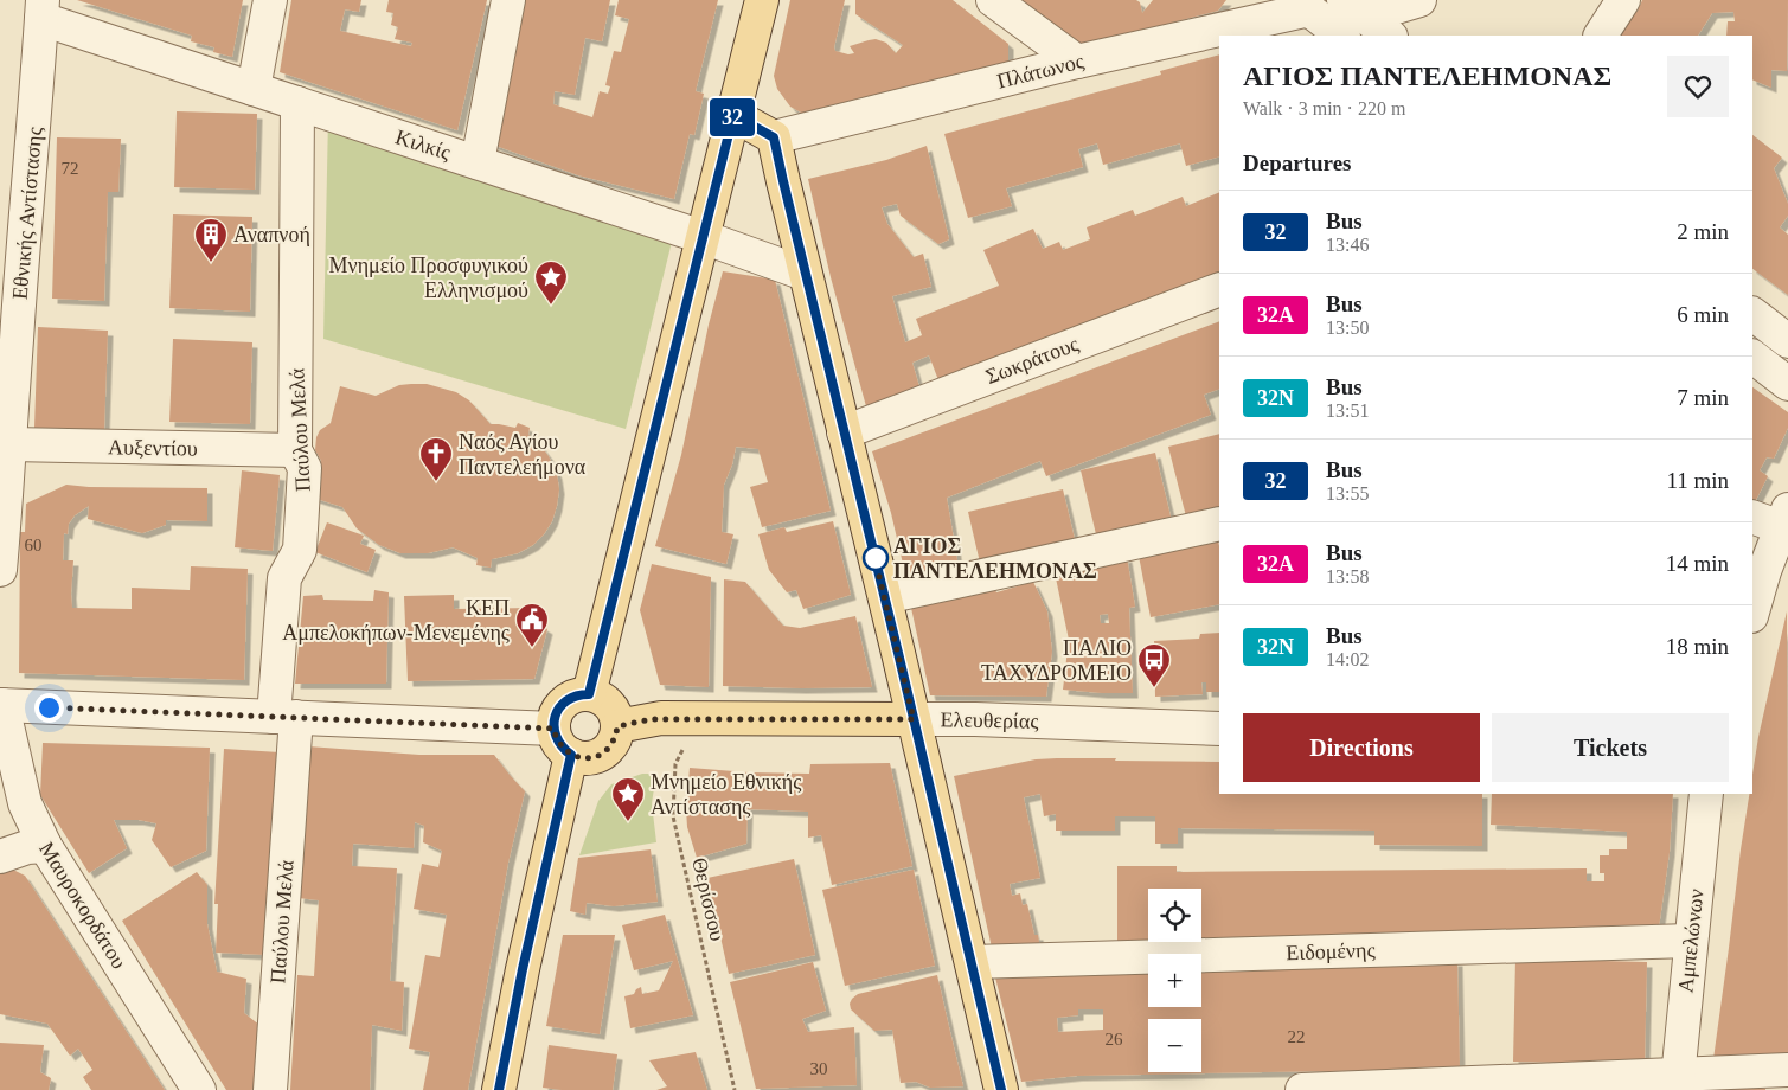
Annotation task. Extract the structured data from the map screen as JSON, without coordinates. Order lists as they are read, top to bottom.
{
  "streets": {
    "main road": ["Ελευθερίας"],
    "street": [
      "Πλάτωνος",
      "Κιλκίς",
      "Εθνικής Αντίστασης",
      "Σωκράτους",
      "Παύλου Μελά",
      "Αυξεντίου",
      "Μαυροκορδάτου",
      "Αμπελώνων",
      "Ειδομένης"
    ],
    "path": ["Θερίσσου"]
  },
  "crossings": [
    ["Κιλκίς", "Εθνικής Αντίστασης"],
    ["Κιλκίς", "Παύλου Μελά"],
    ["Εθνικής Αντίστασης", "Αυξεντίου"],
    ["Παύλου Μελά", "Αυξεντίου"],
    ["Ελευθερίας", "Θερίσσου"],
    ["Αμπελώνων", "Ειδομένης"]
  ],
  "places": {
    "building": ["Αναπνοή"],
    "place": ["Μνημείο Προσφυγικού Ελληνισμού", "Μνημείο Εθνικής Αντίστασης"],
    "church": ["Ναός Αγίου Παντελεήμονα"],
    "other": ["ΑΓΙΟΣ ΠΑΝΤΕΛΕΗΜΟΝΑΣ"],
    "public building": ["ΚΕΠ Αμπελοκήπων-Μενεμένης"],
    "bus stop": ["ΠΑΛΙΟ ΤΑΧΥΔΡΟΜΕΙΟ"]
  },
  "lines": ["bus line 32"],
  "house_numbers": [
    "72",
    "60",
    "22",
    "26",
    "30"
  ],
  "page": {
    "on_map": "32",
    "heading": [
      ["ΑΓΙΟΣ ΠΑΝΤΕΛΕΗΜΟΝΑΣ", "Walk · 3 min · 220 m"],
      "Departures"
    ],
    "list": [
      {
        "mark": "32",
        "name": "Bus",
        "note": "13:46",
        "value": "2 min"
      },
      {
        "mark": "32Α",
        "name": "Bus",
        "note": "13:50",
        "value": "6 min"
      },
      {
        "mark": "32Ν",
        "name": "Bus",
        "note": "13:51",
        "value": "7 min"
      },
      {
        "mark": "32",
        "name": "Bus",
        "note": "13:55",
        "value": "11 min"
      },
      {
        "mark": "32Α",
        "name": "Bus",
        "note": "13:58",
        "value": "14 min"
      },
      {
        "mark": "32Ν",
        "name": "Bus",
        "note": "14:02",
        "value": "18 min"
      }
    ],
    "buttons": ["Directions", "Tickets"],
    "map_buttons": ["+", "−"]
  }
}
